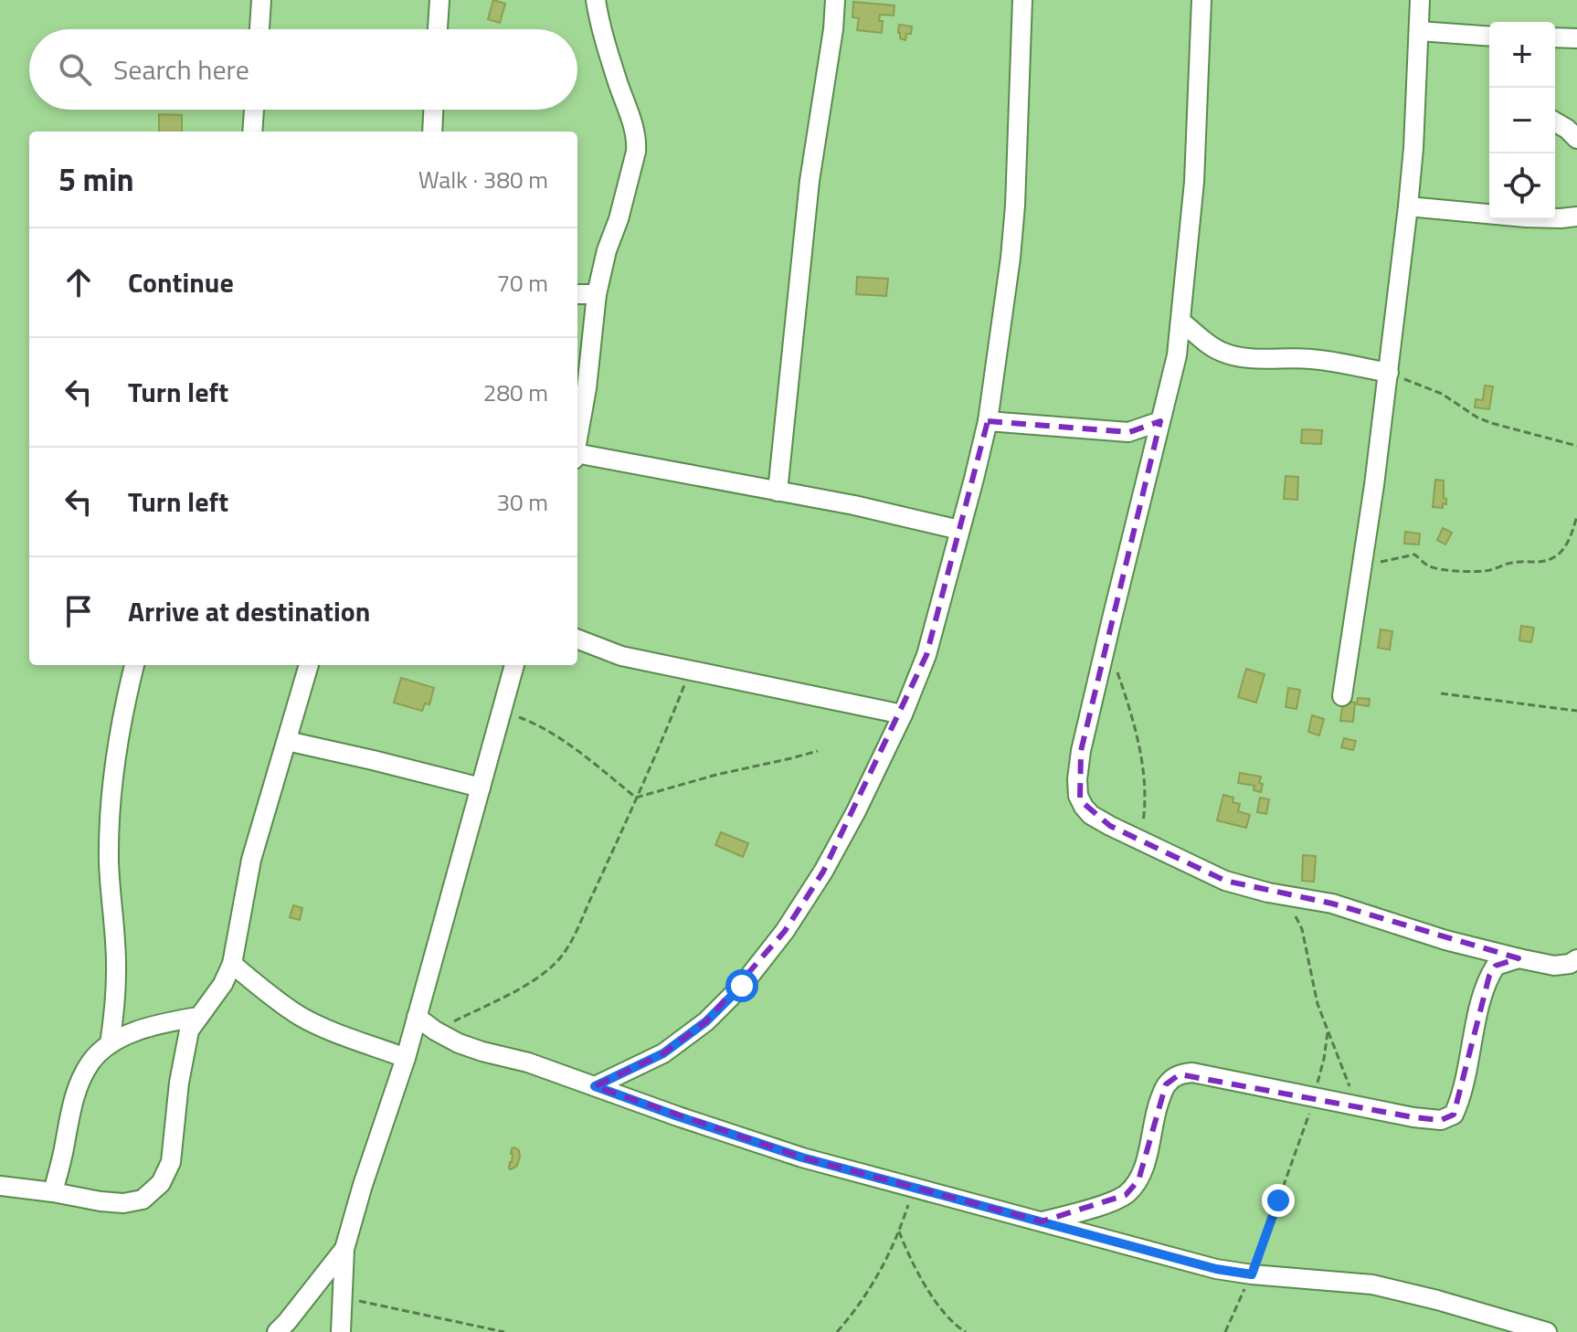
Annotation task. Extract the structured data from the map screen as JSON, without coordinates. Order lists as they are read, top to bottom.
{
  "page": {
    "map_buttons": ["+", "−"],
    "search": "Search here",
    "heading": ["5 min", "Walk · 380 m"],
    "list": [
      ["Continue", "70 m"],
      ["Turn left", "280 m"],
      ["Turn left", "30 m"],
      "Arrive at destination"
    ]
  }
}
